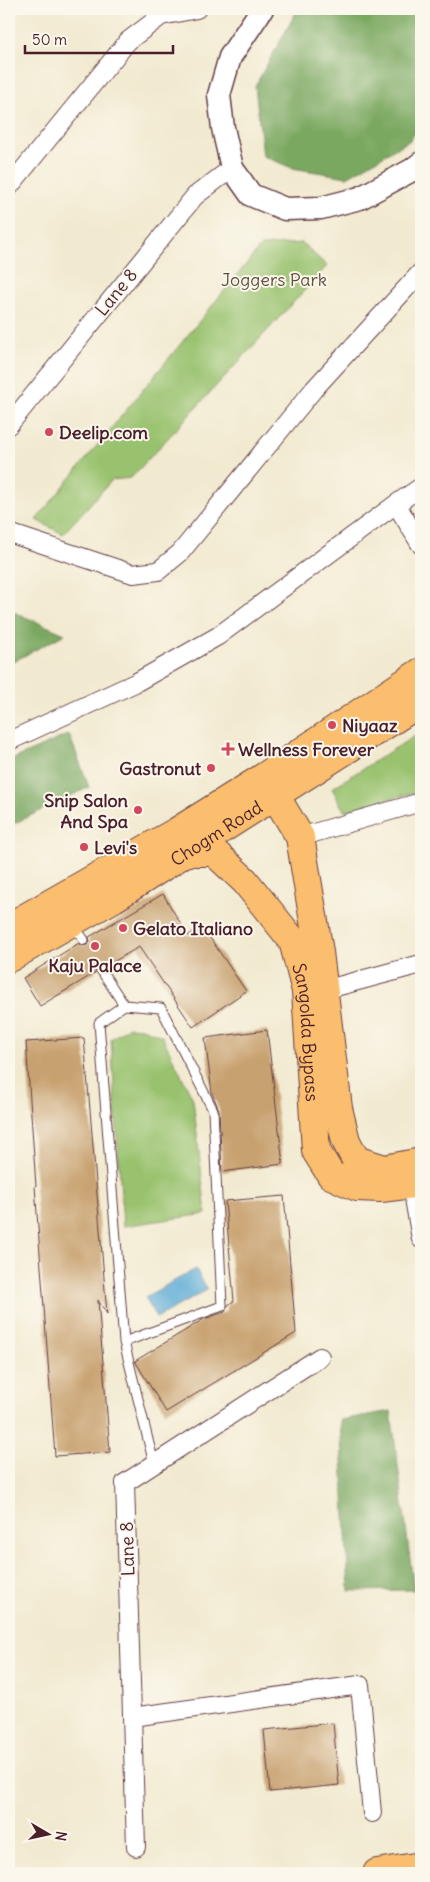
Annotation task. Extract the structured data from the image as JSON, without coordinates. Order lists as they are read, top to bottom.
{
  "streets": {
    "main road": ["Chogm Road", "Sangolda Bypass"],
    "street": ["Lane 8"]
  },
  "crossings": [
    ["Chogm Road", "Sangolda Bypass"]
  ],
  "parks": ["Joggers Park"],
  "places": {
    "other": [
      "Deelip.com",
      "Niyaaz",
      "Gastronut",
      "Snip Salon And Spa",
      "Levi's",
      "Gelato Italiano",
      "Kaju Palace"
    ],
    "health": ["Wellness Forever"]
  },
  "scale_bar": "50 m",
  "north": "right"
}
